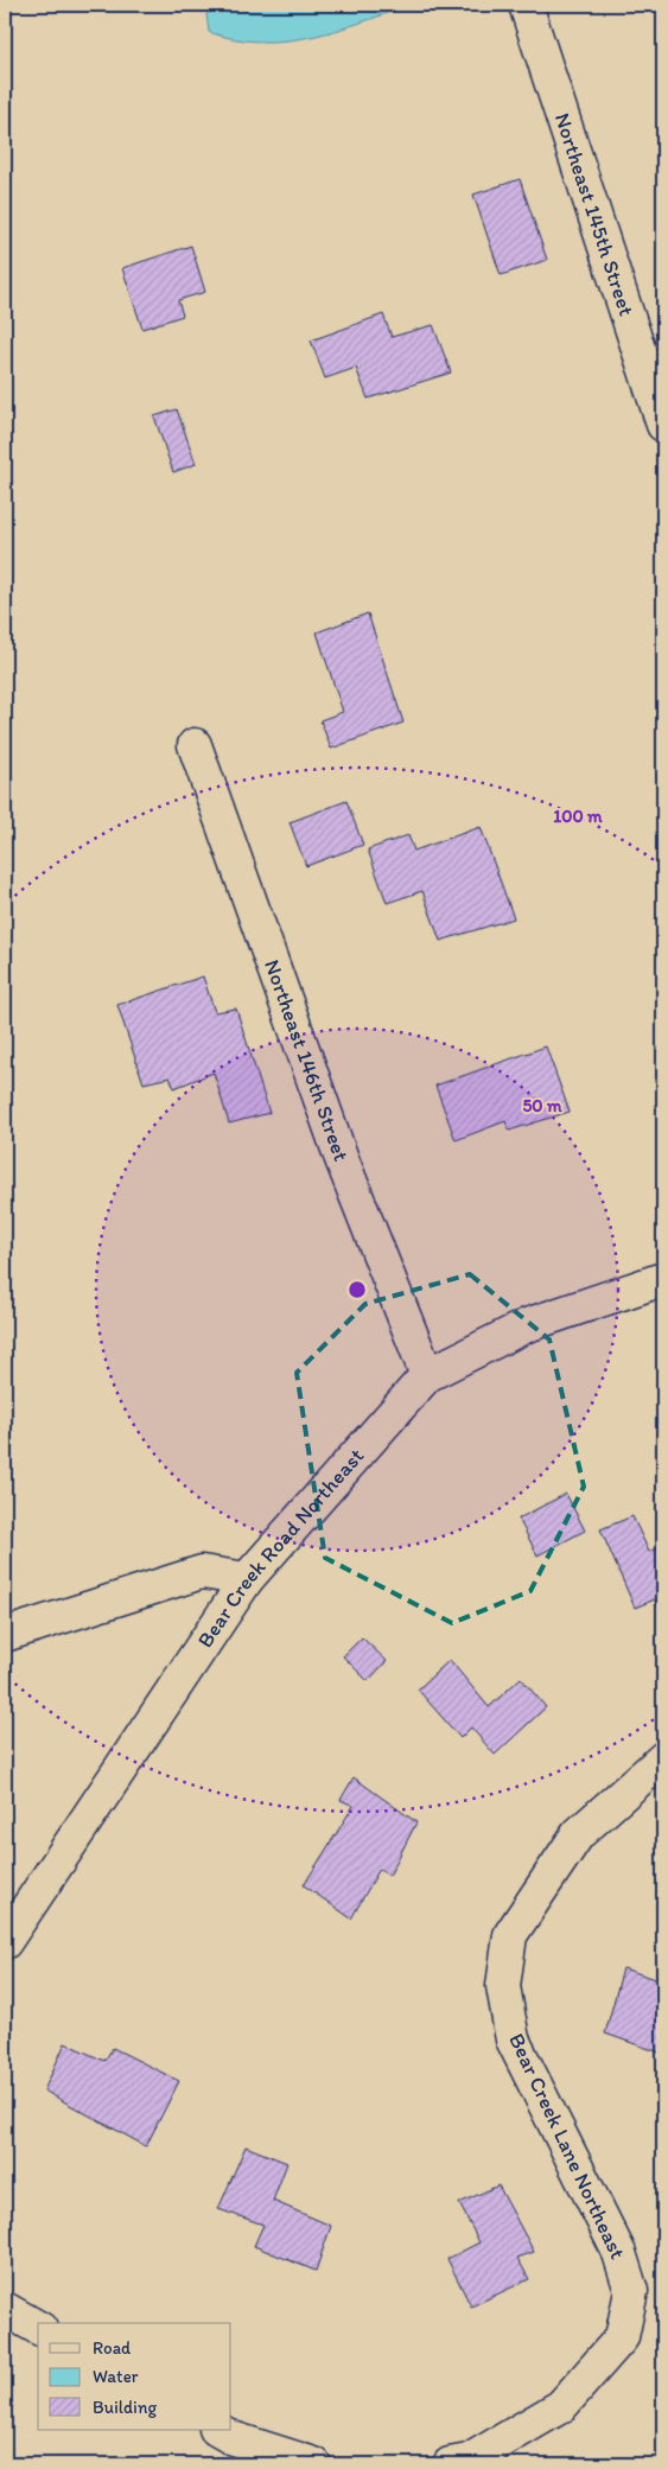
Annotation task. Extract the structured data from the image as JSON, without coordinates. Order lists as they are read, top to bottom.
{
  "streets": {
    "street": [
      "Northeast 145th Street",
      "Northeast 146th Street",
      "Bear Creek Road Northeast",
      "Bear Creek Lane Northeast"
    ]
  },
  "crossings": [
    ["Northeast 146th Street", "Bear Creek Road Northeast"]
  ],
  "legend": ["Road", "Water", "Building"],
  "rings": ["100 m", "50 m"]
}
